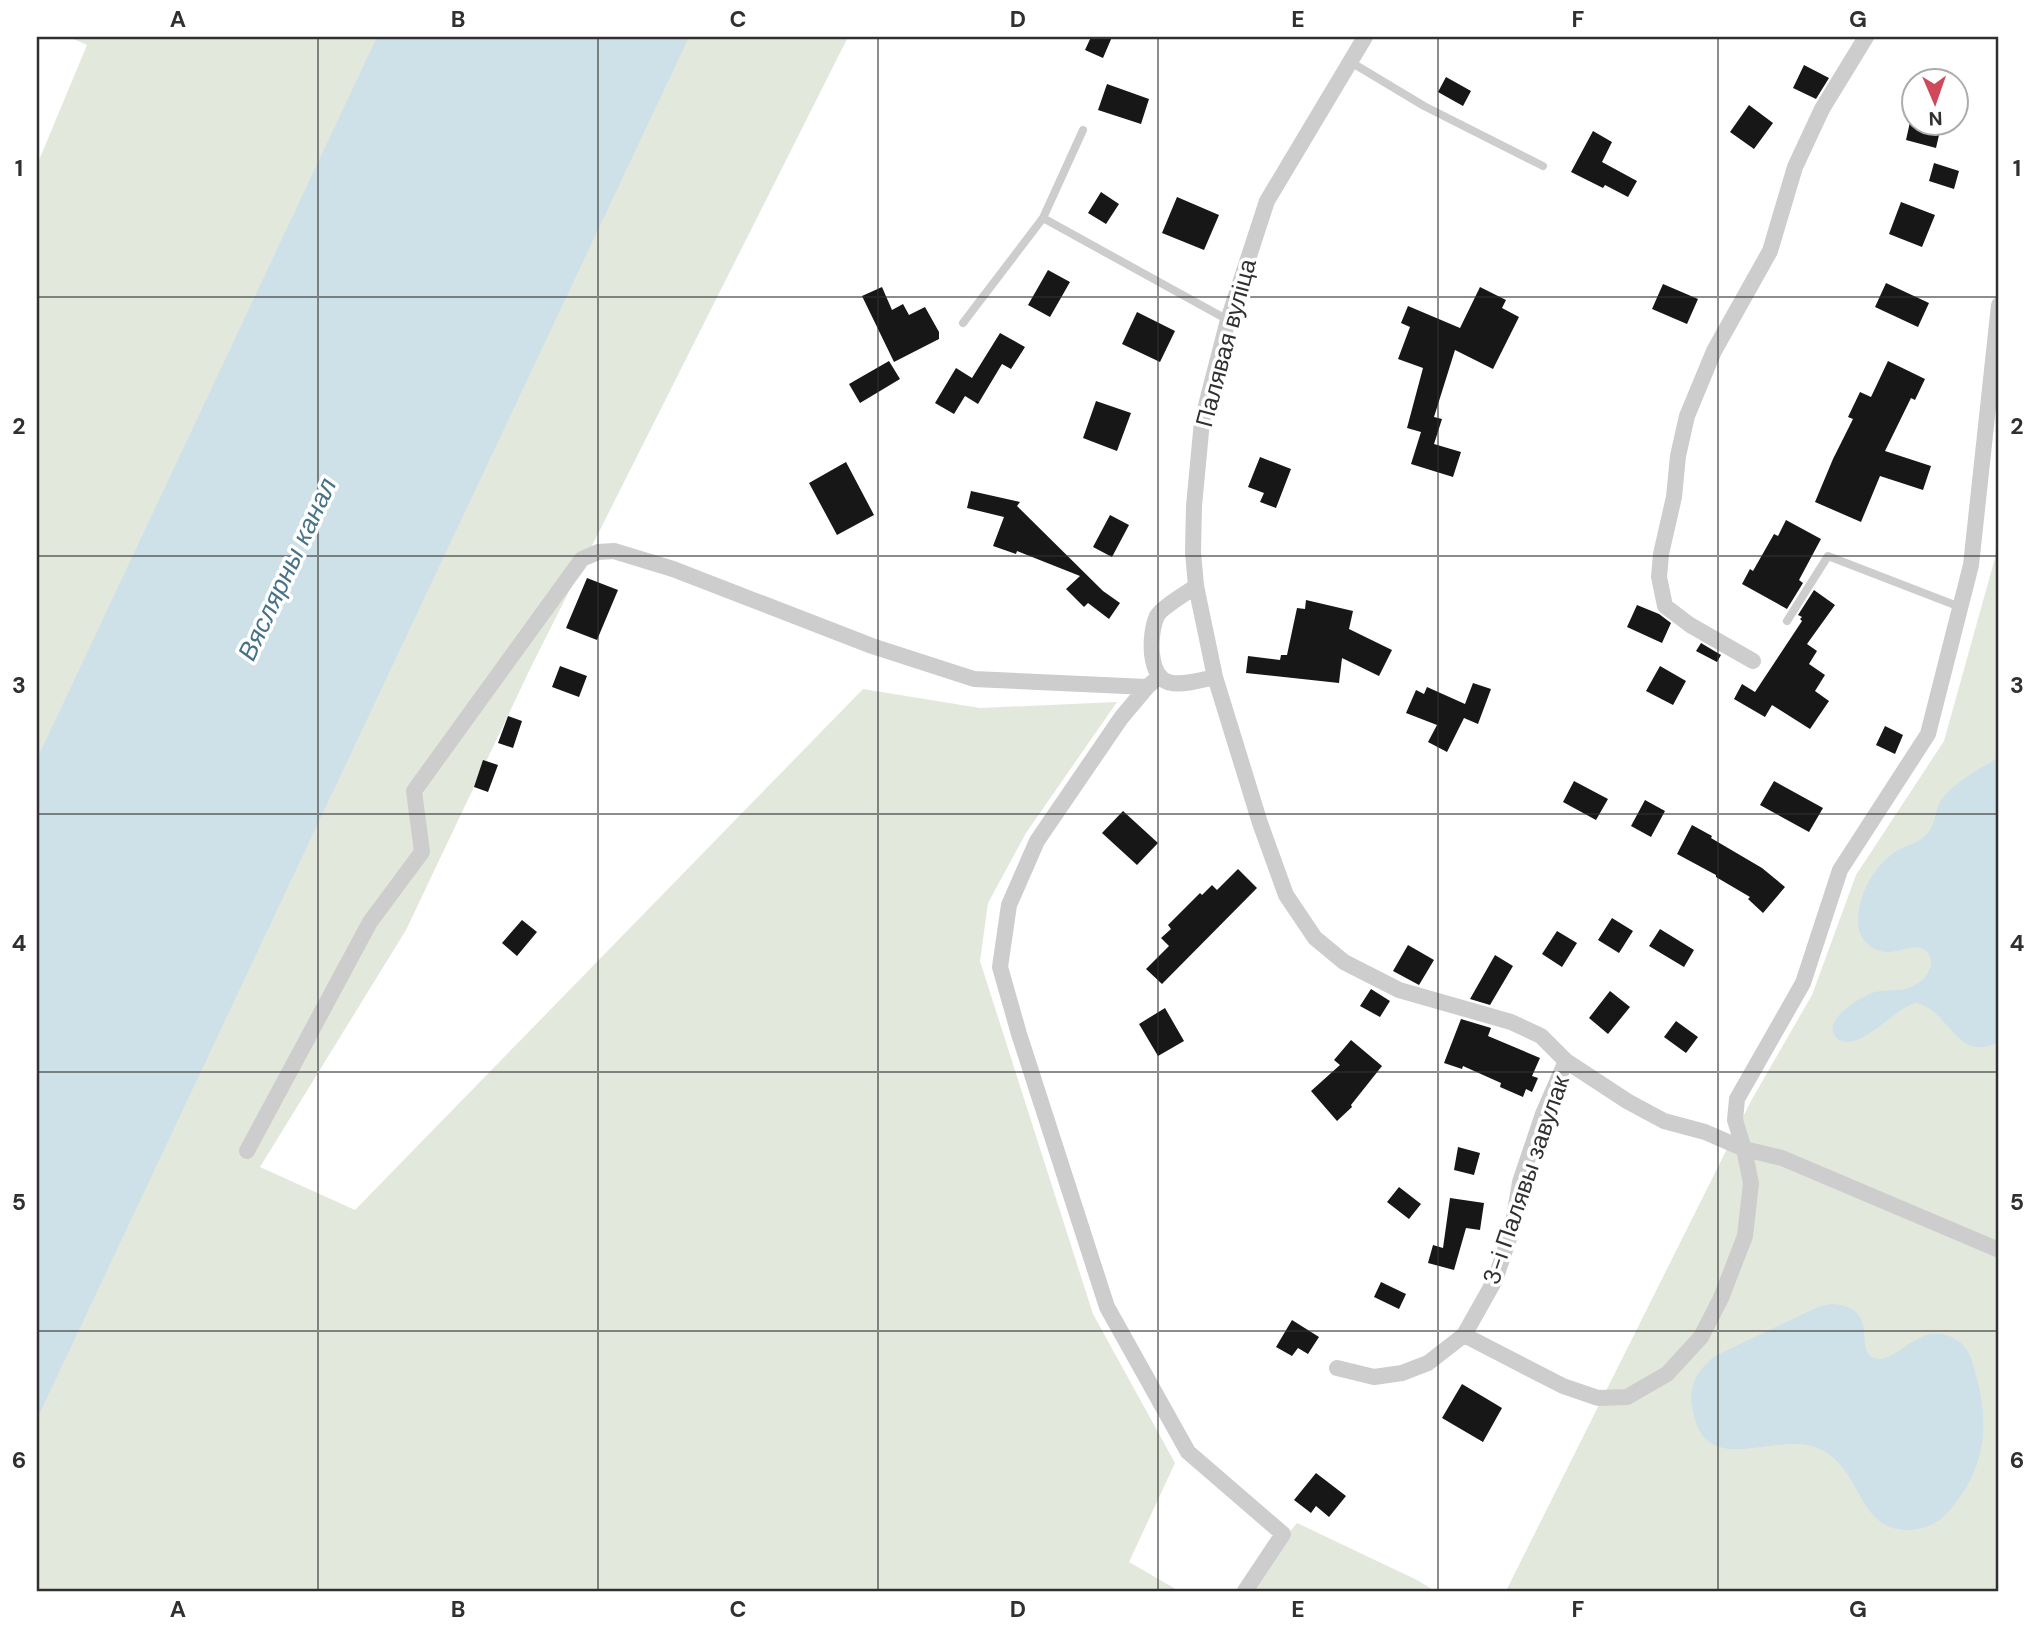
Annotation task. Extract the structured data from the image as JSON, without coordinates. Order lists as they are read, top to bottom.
{
  "streets": {
    "street": ["Палявая вуліца", "3-і Палявы завулак"]
  },
  "crossings": [
    ["Палявая вуліца", "3-і Палявы завулак"]
  ],
  "water": ["Вяслярны канал"],
  "north": "bottom",
  "grid": {
    "columns": [
      "A",
      "B",
      "C",
      "D",
      "E",
      "F",
      "G"
    ],
    "rows": [
      "1",
      "2",
      "3",
      "4",
      "5",
      "6"
    ]
  }
}
